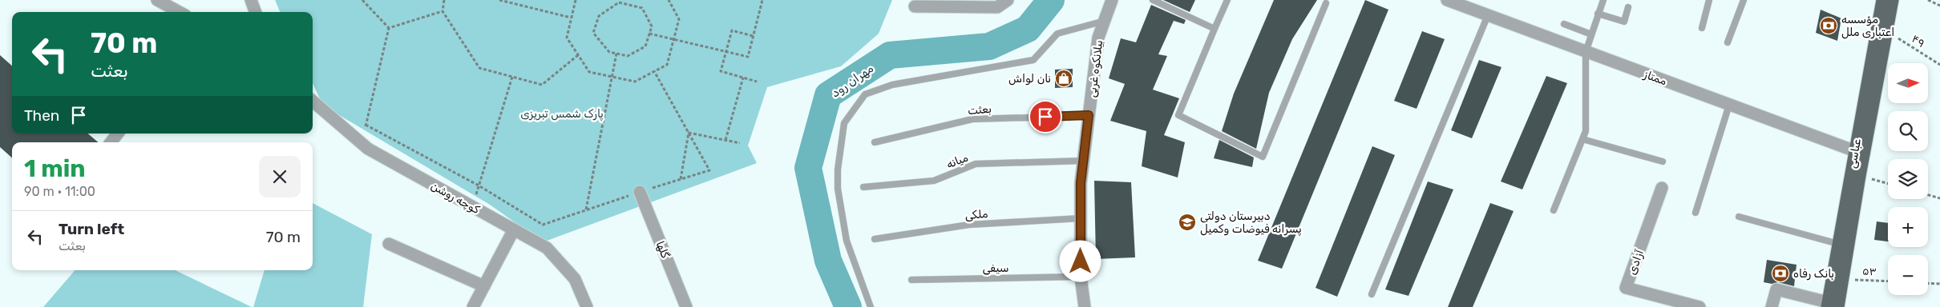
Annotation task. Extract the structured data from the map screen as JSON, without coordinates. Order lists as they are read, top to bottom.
{
  "streets": {
    "main road": ["عباسى"],
    "street": [
      "بیلانکوه غربی",
      "ممتاز",
      "کوچه روشن",
      "گلها",
      "آزادی"
    ],
    "lane": [
      "بعثت",
      "میانه",
      "ملکی",
      "سیفی"
    ],
    "path": ["۴۹", "۵۳"]
  },
  "crossings": [
    ["۴۹", "عباسى"],
    ["بیلانکوه غربی", "بعثت"],
    ["بیلانکوه غربی", "میانه"],
    ["بیلانکوه غربی", "ملکی"],
    ["بیلانکوه غربی", "سیفی"],
    ["ممتاز", "عباسى"],
    ["عباسى", "۵۳"]
  ],
  "water": ["مهران رود"],
  "parks": ["پارک شمس تبریزی"],
  "places": {
    "bank": ["مؤسسه اعتباری ملل", "بانک رفاه"],
    "shop": ["نان لواش"],
    "school or university": ["دبیرستان دولتی پسرانه فیوضات وکمیل"]
  },
  "north": "right",
  "page": {
    "turn": ["70 m", "بعثت"],
    "map_buttons": ["+", "−"],
    "then": "Then",
    "heading": ["1 min", "90 m · 11:00"],
    "list": [
      {
        "name": "Turn left",
        "note": "بعثت",
        "value": "70 m"
      }
    ]
  }
}
